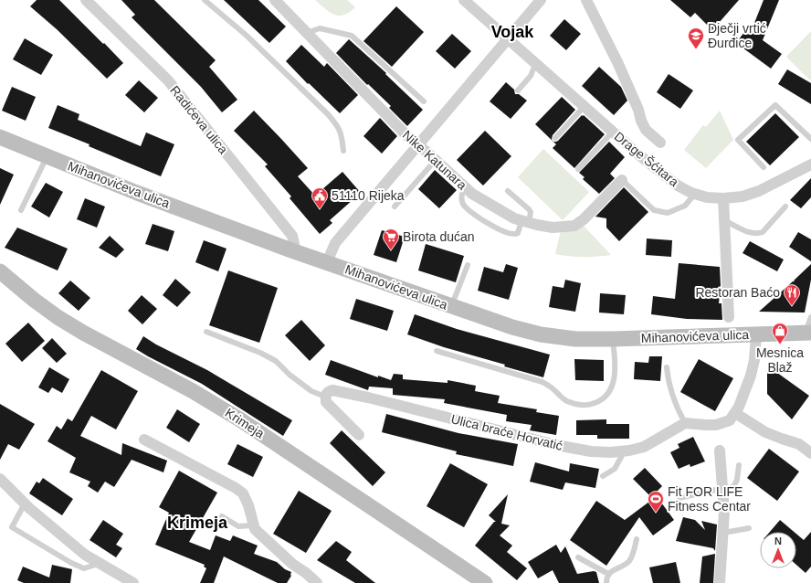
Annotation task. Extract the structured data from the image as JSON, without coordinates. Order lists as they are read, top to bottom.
{
  "streets": {
    "street": [
      "Radićeva ulica",
      "Drage Šćitara",
      "Nike Katunara",
      "Mihanovićeva ulica",
      "Krimeja",
      "Ulica braće Horvatić"
    ]
  },
  "crossings": [
    ["Radićeva ulica", "Mihanovićeva ulica"]
  ],
  "districts": ["Vojak", "Krimeja"],
  "places": {
    "school or university": ["Dječji vrtić Đurđice"],
    "public building": ["51110 Rijeka"],
    "supermarket": ["Birota dućan"],
    "restaurant": ["Restoran Baćo"],
    "shop": ["Mesnica Blaž"],
    "sports": ["Fit FOR LIFE Fitness Centar"]
  },
  "north": "top"
}
